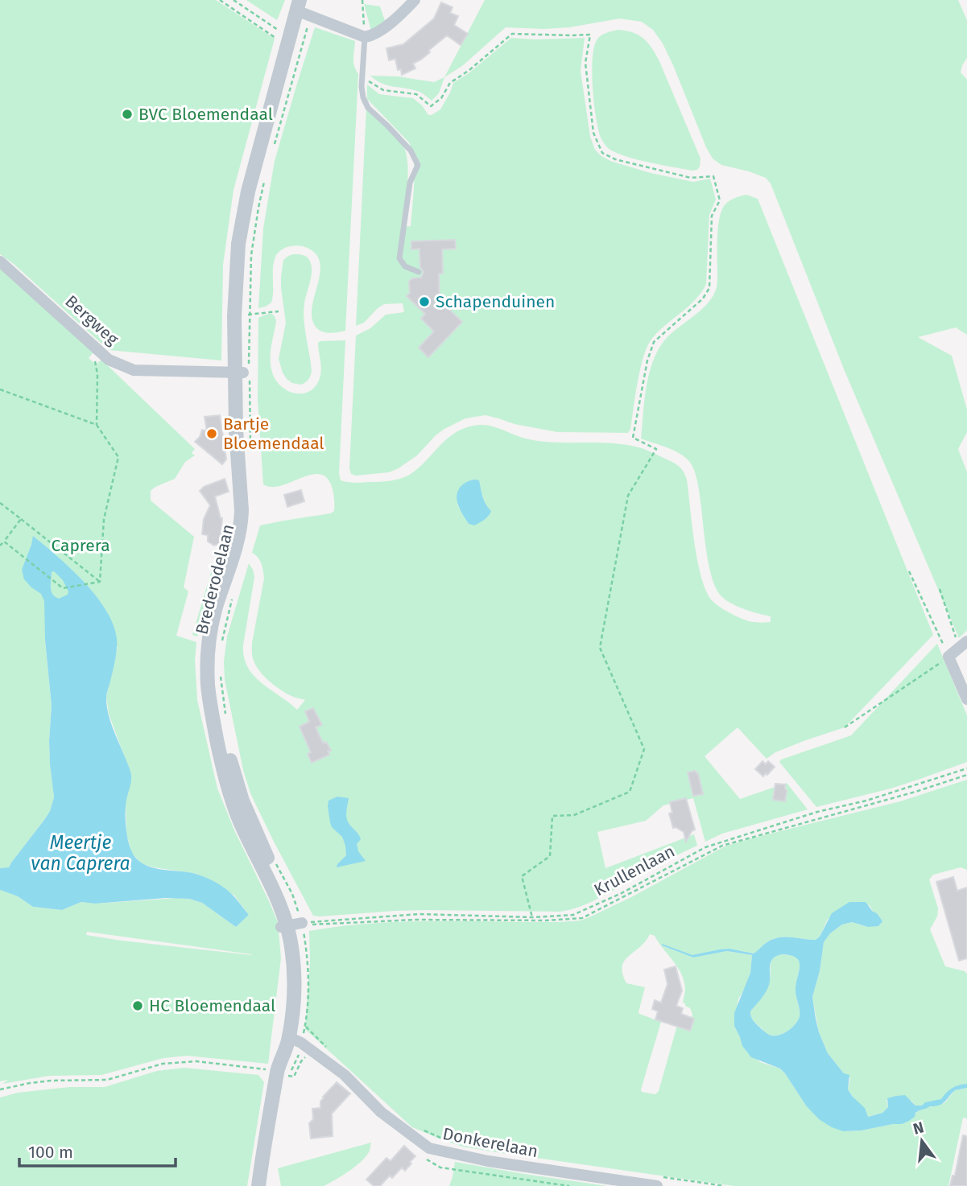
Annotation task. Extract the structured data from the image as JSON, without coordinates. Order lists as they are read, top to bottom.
{
  "streets": {
    "street": ["Bergweg", "Brederodelaan", "Donkerelaan"],
    "path": ["Krullenlaan"]
  },
  "crossings": [
    ["Bergweg", "Brederodelaan"],
    ["Brederodelaan", "Krullenlaan"],
    ["Brederodelaan", "Donkerelaan"]
  ],
  "water": ["Meertje van Caprera"],
  "parks": ["Caprera"],
  "places": [
    "BVC Bloemendaal",
    "Schapenduinen",
    "Bartje Bloemendaal",
    "HC Bloemendaal"
  ],
  "scale_bar": "100 m",
  "north": "top"
}
